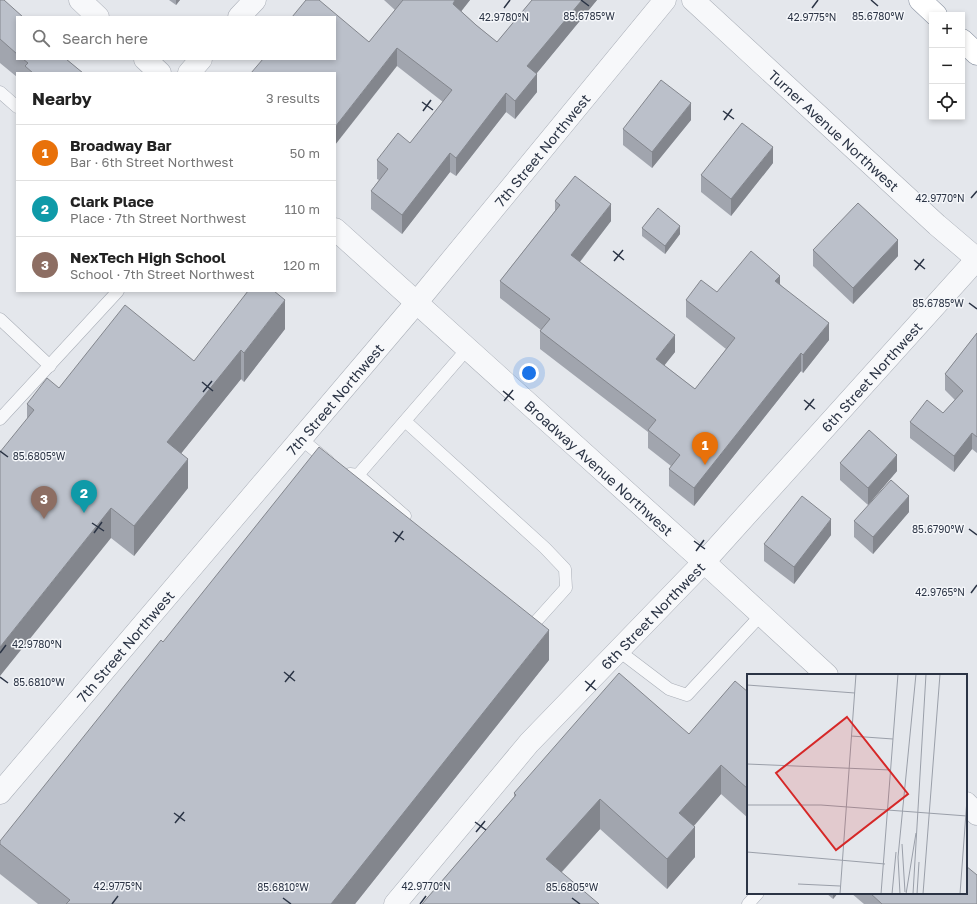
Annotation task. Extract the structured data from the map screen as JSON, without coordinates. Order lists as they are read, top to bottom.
{
  "streets": {
    "street": [
      "Turner Avenue Northwest",
      "7th Street Northwest",
      "6th Street Northwest",
      "Broadway Avenue Northwest"
    ]
  },
  "crossings": [
    ["Turner Avenue Northwest", "6th Street Northwest"],
    ["7th Street Northwest", "Broadway Avenue Northwest"],
    ["6th Street Northwest", "Broadway Avenue Northwest"]
  ],
  "page": {
    "map_buttons": ["+", "−"],
    "search": "Search here",
    "heading": ["Nearby", "3 results"],
    "list": [
      {
        "mark": "1",
        "name": "Broadway Bar",
        "note": "Bar · 6th Street Northwest",
        "value": "50 m"
      },
      {
        "mark": "2",
        "name": "Clark Place",
        "note": "Place · 7th Street Northwest",
        "value": "110 m"
      },
      {
        "mark": "3",
        "name": "NexTech High School",
        "note": "School · 7th Street Northwest",
        "value": "120 m"
      }
    ],
    "pins": ["1", "2", "3"]
  },
  "coordinates": [
    "85.6785°W",
    "85.6780°W",
    "42.9780°N",
    "42.9775°N",
    "42.9770°N",
    "85.6805°W",
    "85.6790°W",
    "42.9765°N",
    "85.6810°W"
  ]
}
